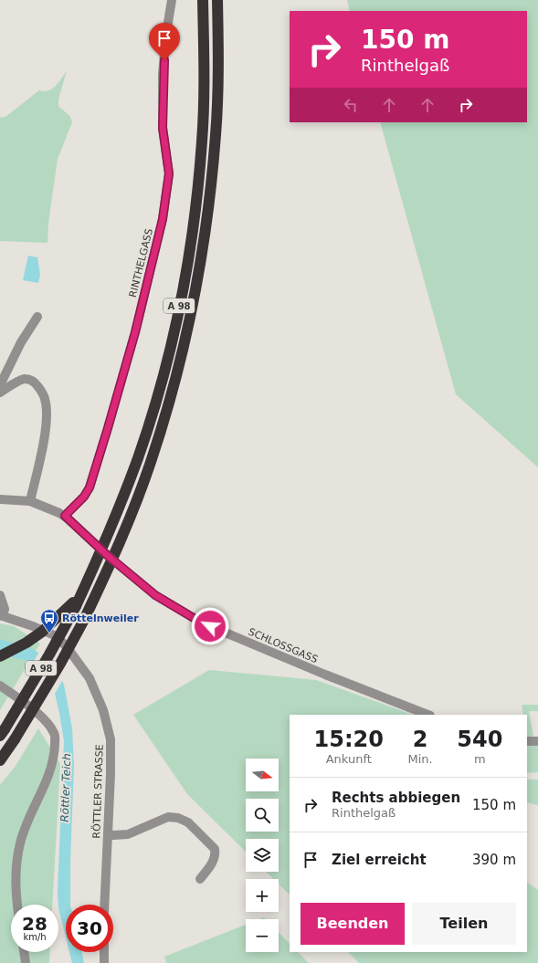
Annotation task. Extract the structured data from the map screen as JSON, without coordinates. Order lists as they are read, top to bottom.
{
  "streets": {
    "highway": ["A 98"],
    "street": ["RINTHELGASS", "SCHLOSSGASS", "RÖTTLER STRASSE"]
  },
  "crossings": [
    ["RINTHELGASS", "SCHLOSSGASS"]
  ],
  "water": ["Röttler Teich"],
  "places": {
    "bus stop": ["Röttelnweiler"]
  },
  "north": "right",
  "page": {
    "turn": ["150 m", "Rinthelgaß"],
    "eta": [
      "15:20",
      "Ankunft",
      "2",
      "Min.",
      "540",
      "m"
    ],
    "map_buttons": ["+", "−"],
    "list": [
      {
        "name": "Rechts abbiegen",
        "note": "Rinthelgaß",
        "value": "150 m"
      },
      {
        "name": "Ziel erreicht",
        "value": "390 m"
      }
    ],
    "buttons": ["Beenden", "Teilen"],
    "speed": "28 km/h",
    "limit": "30"
  }
}
